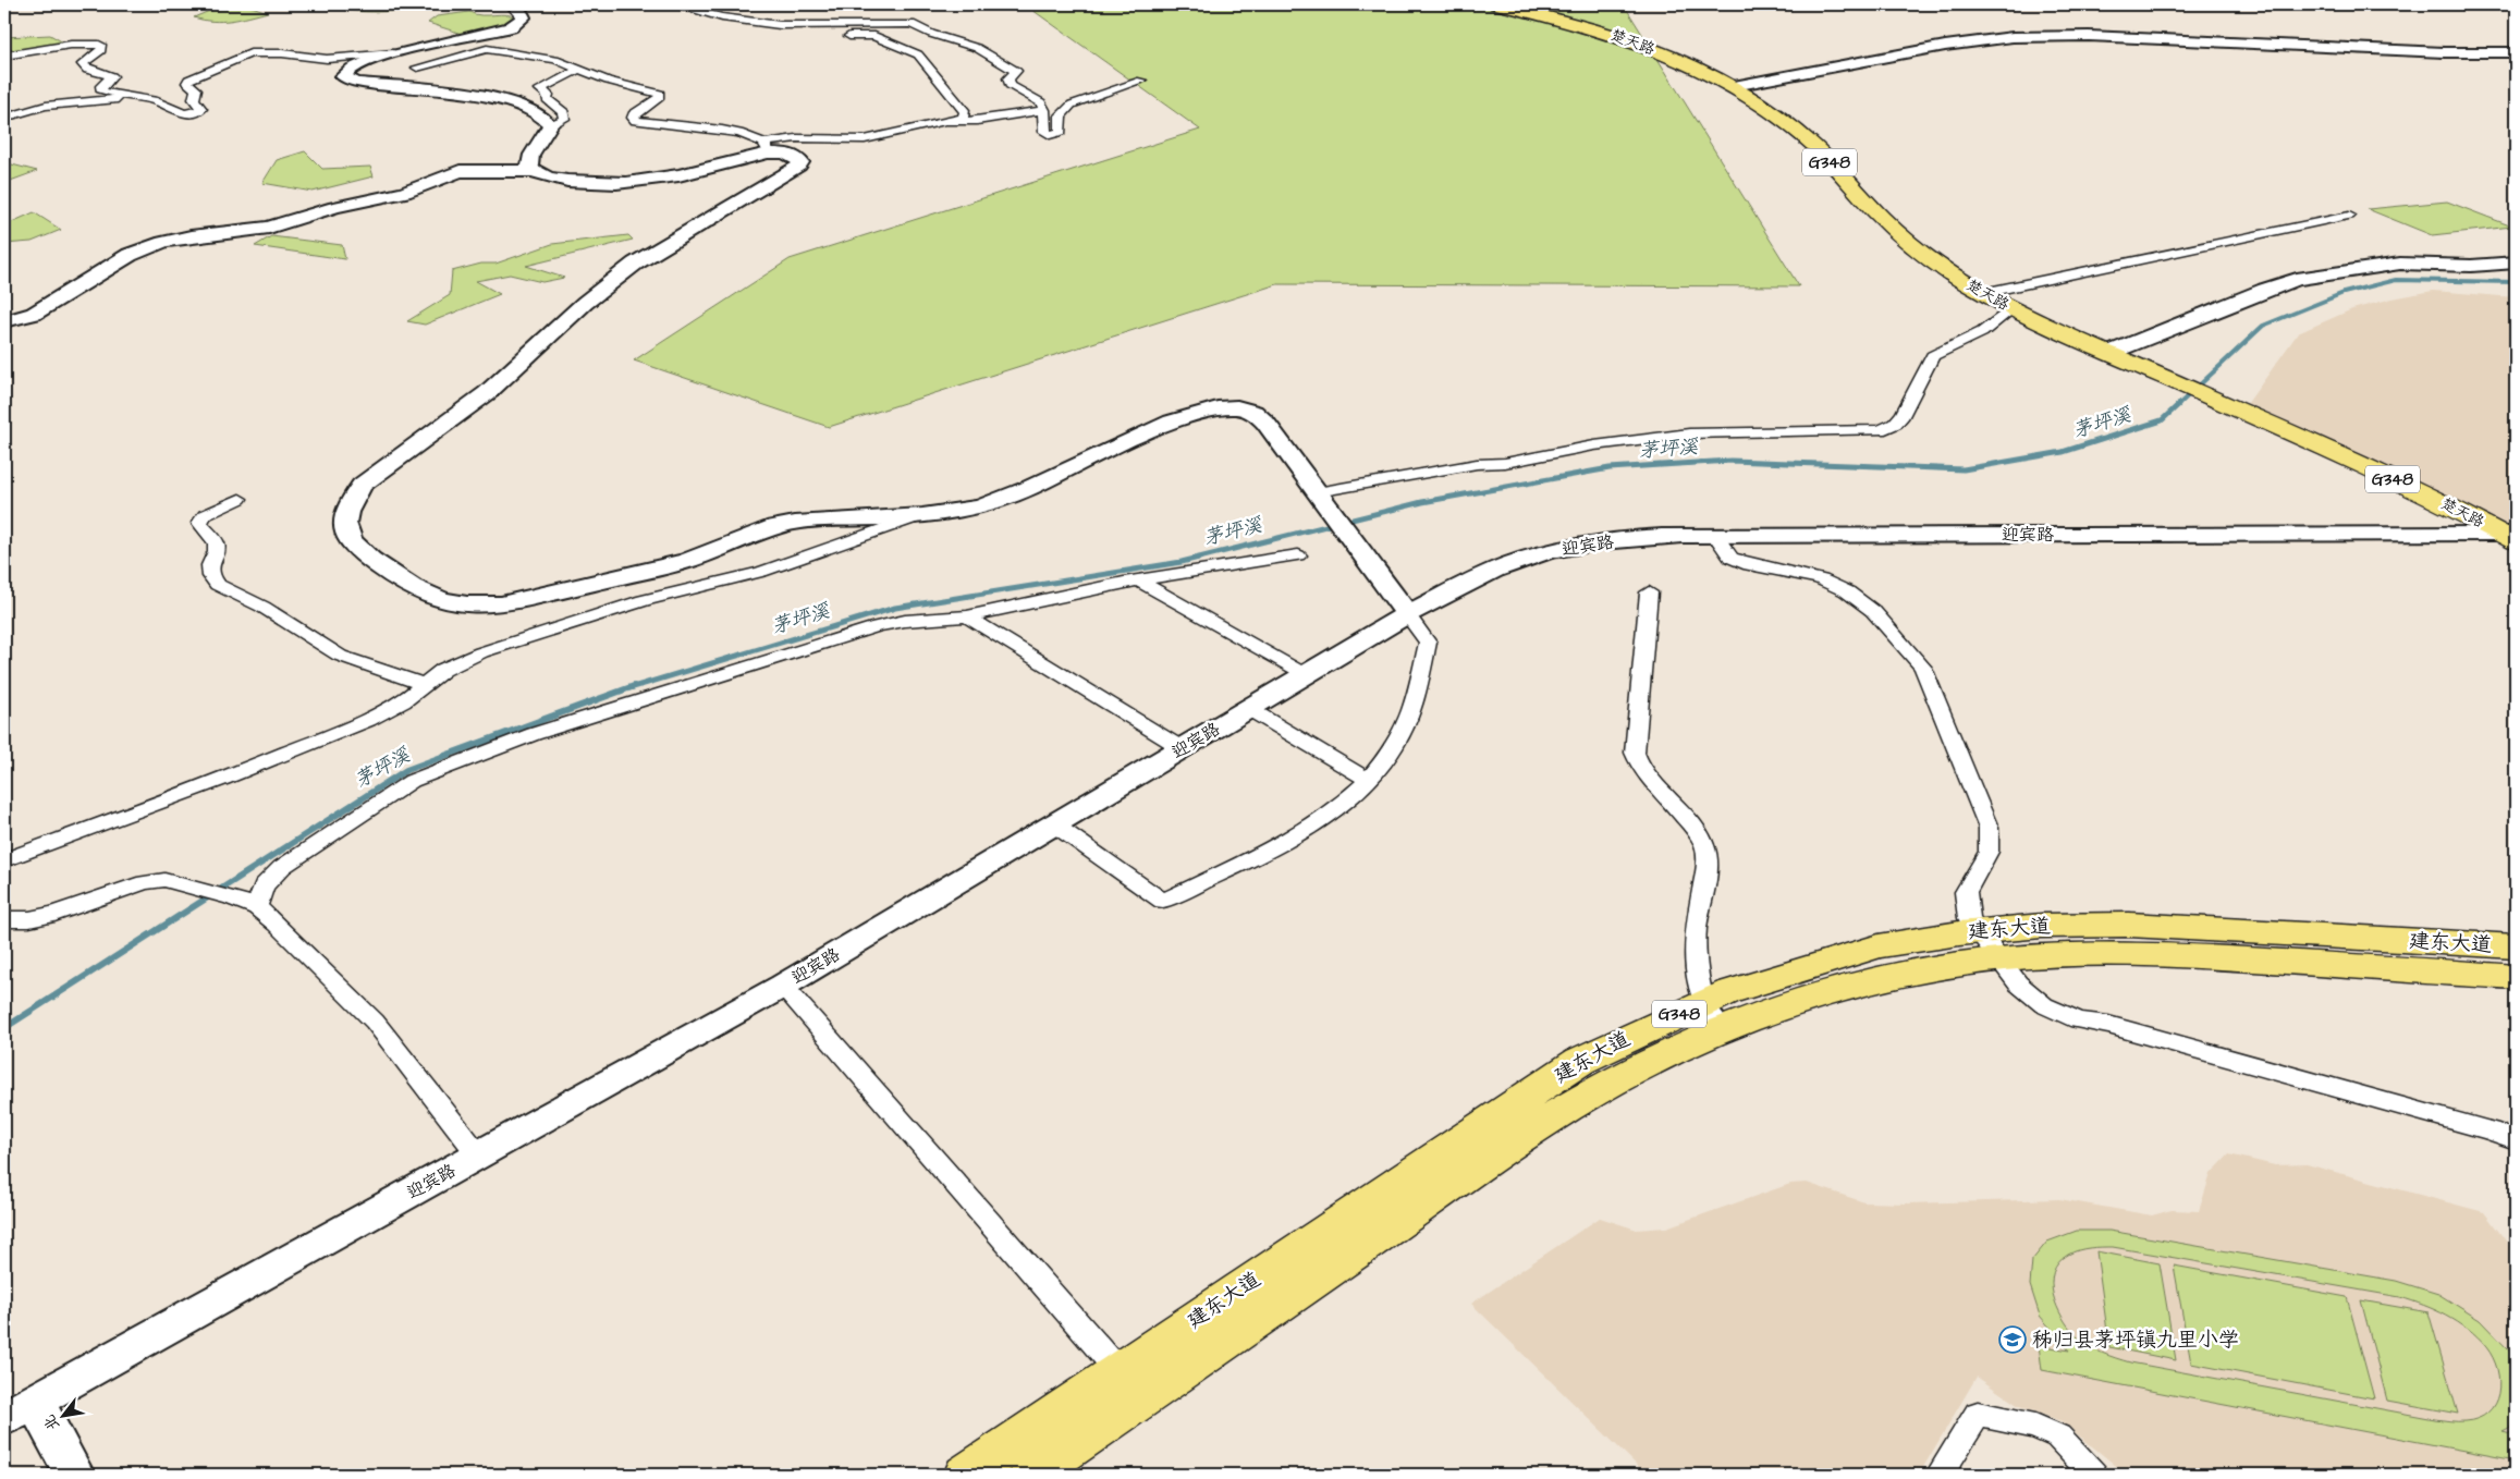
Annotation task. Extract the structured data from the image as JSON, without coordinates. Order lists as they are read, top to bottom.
{
  "streets": {
    "highway": ["楚天路", "G348", "建东大道"],
    "street": ["迎宾路"]
  },
  "crossings": [
    ["楚天路", "迎宾路"]
  ],
  "water": ["茅坪溪"],
  "places": {
    "school or university": ["秭归县茅坪镇九里小学"]
  },
  "north": "bottom left"
}
